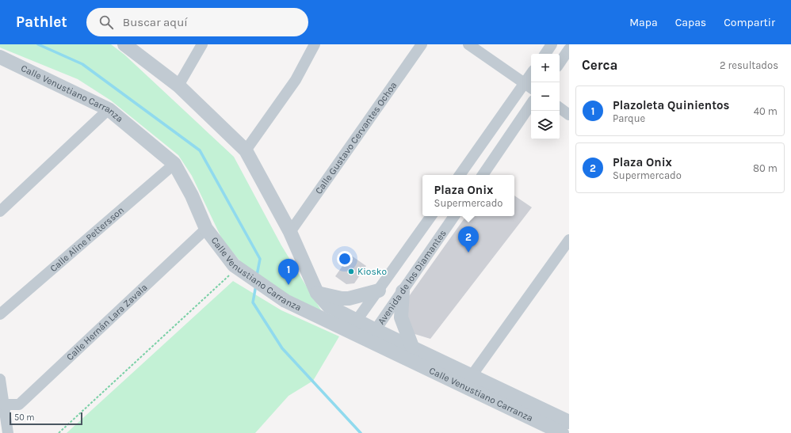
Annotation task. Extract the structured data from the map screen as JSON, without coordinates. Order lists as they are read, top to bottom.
{
  "streets": {
    "street": [
      "Calle Venustiano Carranza",
      "Calle Gustavo Cervantes Ochoa",
      "Calle Aline Pettersson",
      "Avenida de los Diamantes",
      "Calle Hernán Lara Zavala"
    ]
  },
  "crossings": [
    ["Calle Venustiano Carranza", "Calle Gustavo Cervantes Ochoa"],
    ["Calle Venustiano Carranza", "Calle Aline Pettersson"],
    ["Calle Venustiano Carranza", "Avenida de los Diamantes"],
    ["Calle Venustiano Carranza", "Calle Hernán Lara Zavala"]
  ],
  "places": ["Kiosko"],
  "scale_bar": "50 m",
  "page": {
    "header": "Pathlet",
    "search": "Buscar aquí",
    "nav": ["Mapa", "Capas", "Compartir"],
    "heading": ["Cerca", "2 resultados"],
    "map_buttons": ["+", "−"],
    "list": [
      {
        "mark": "1",
        "name": "Plazoleta Quinientos",
        "note": "Parque",
        "value": "40 m"
      },
      {
        "mark": "2",
        "name": "Plaza Onix",
        "note": "Supermercado",
        "value": "80 m"
      }
    ],
    "popup": ["Plaza Onix", "Supermercado"],
    "pins": ["2", "1"],
    "scale": "50 m"
  }
}
